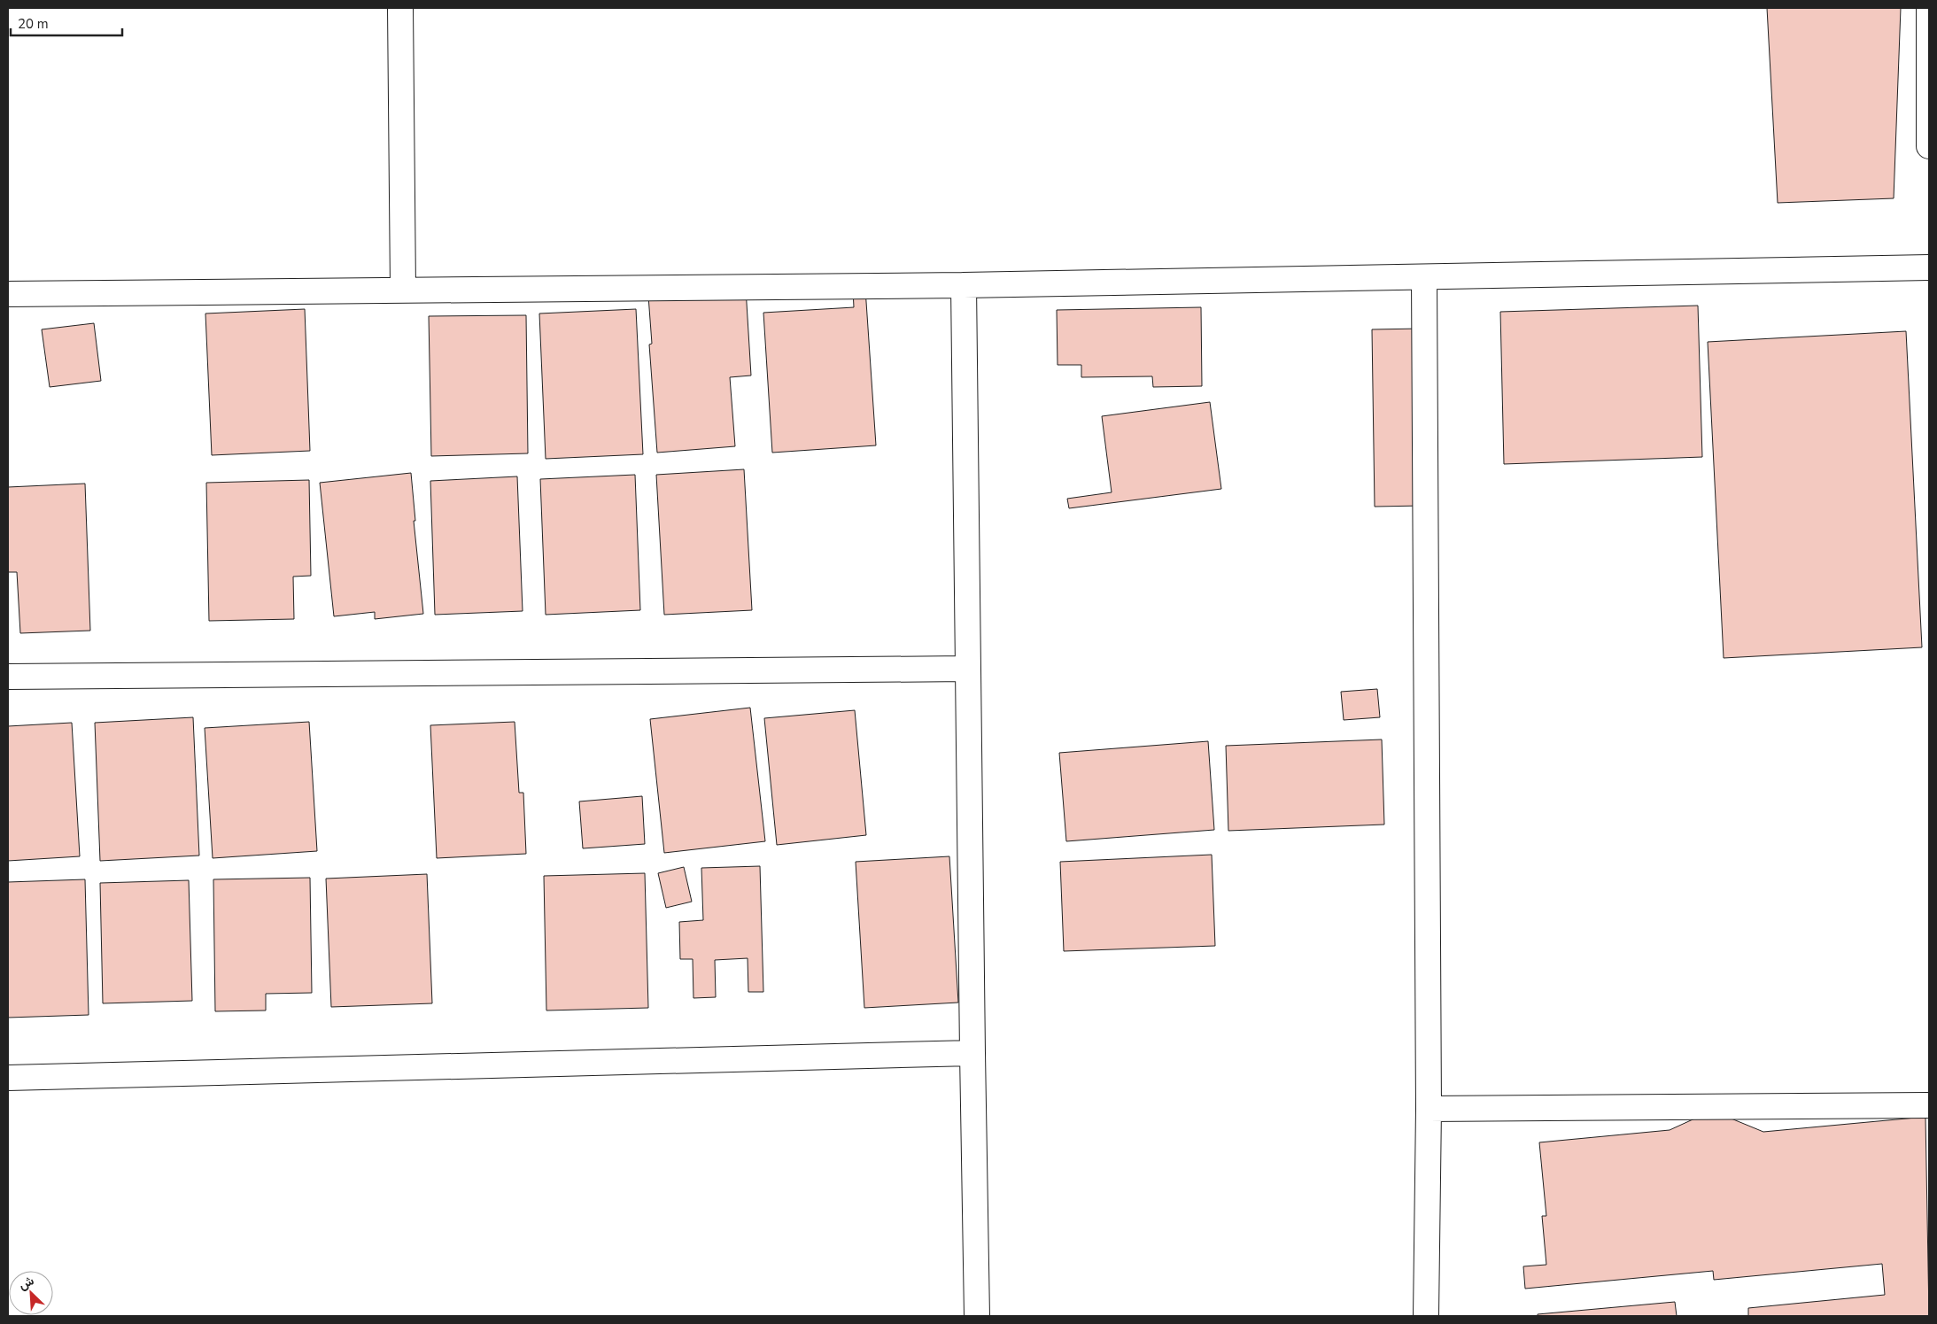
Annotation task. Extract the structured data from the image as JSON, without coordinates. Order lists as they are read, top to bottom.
{
  "scale_bar": "20 m",
  "north": "top left"
}
